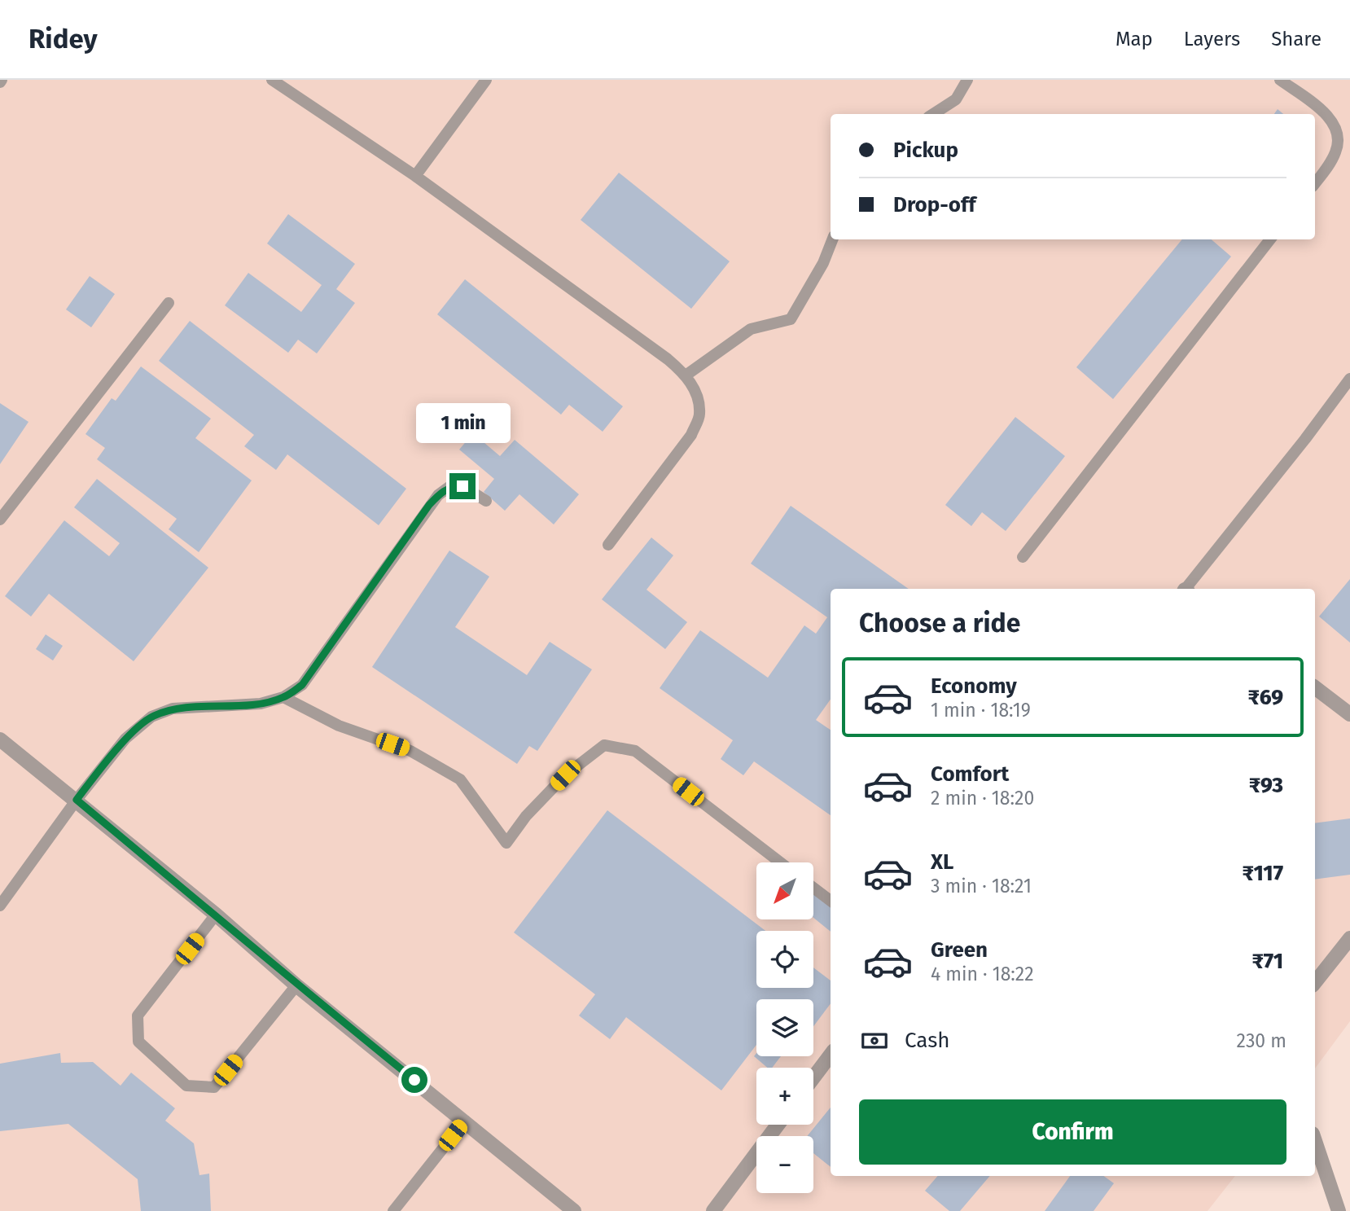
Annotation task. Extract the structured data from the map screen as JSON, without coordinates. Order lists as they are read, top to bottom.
{
  "north": "bottom left",
  "page": {
    "header": "Ridey",
    "nav": ["Map", "Layers", "Share"],
    "banner": ["Pickup", "Drop-off"],
    "bubble": "1 min",
    "heading": "Choose a ride",
    "list": [
      {
        "name": "Economy",
        "note": "1 min · 18:19",
        "value": "₹69"
      },
      {
        "name": "Comfort",
        "note": "2 min · 18:20",
        "value": "₹93"
      },
      {
        "name": "XL",
        "note": "3 min · 18:21",
        "value": "₹117"
      },
      {
        "name": "Green",
        "note": "4 min · 18:22",
        "value": "₹71"
      }
    ],
    "map_buttons": ["+", "−"],
    "pay": ["Cash", "230 m"],
    "buttons": "Confirm"
  }
}
